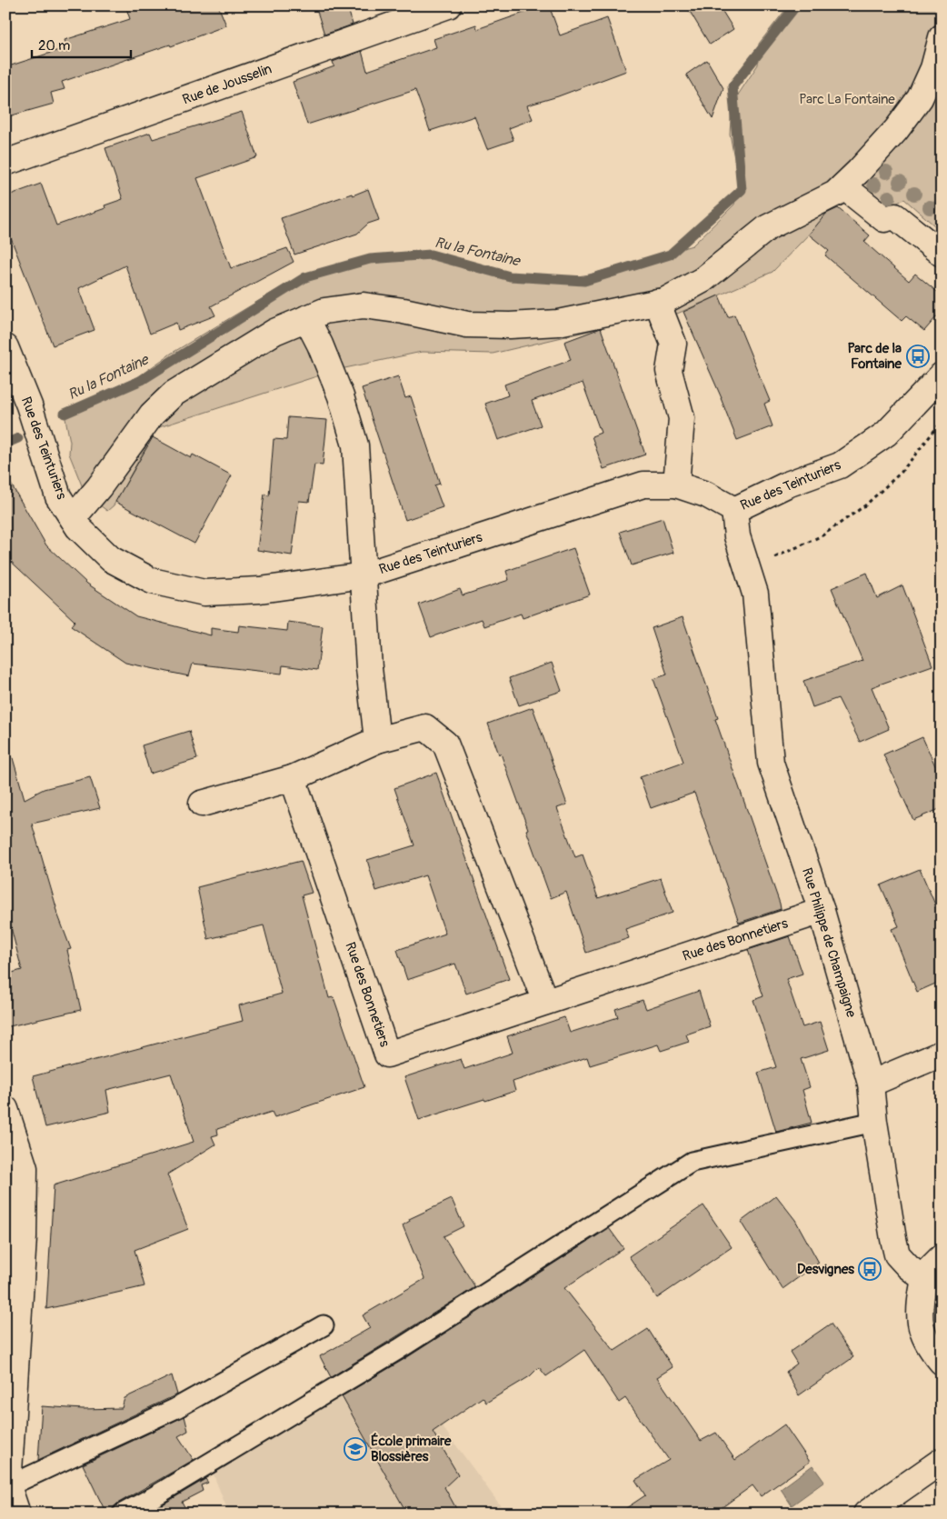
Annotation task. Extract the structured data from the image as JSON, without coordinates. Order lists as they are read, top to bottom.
{
  "streets": {
    "street": [
      "Rue de Jousselin",
      "Rue des Teinturiers",
      "Rue des Bonnetiers",
      "Rue Philippe de Champaigne"
    ]
  },
  "crossings": [
    ["Rue des Teinturiers", "Rue Philippe de Champaigne"],
    ["Rue des Bonnetiers", "Rue Philippe de Champaigne"]
  ],
  "water": ["Ru la Fontaine"],
  "parks": ["Parc La Fontaine"],
  "places": {
    "bus stop": ["Parc de la Fontaine", "Desvignes"],
    "school or university": ["École primaire Blossières"]
  },
  "scale_bar": "20 m"
}
